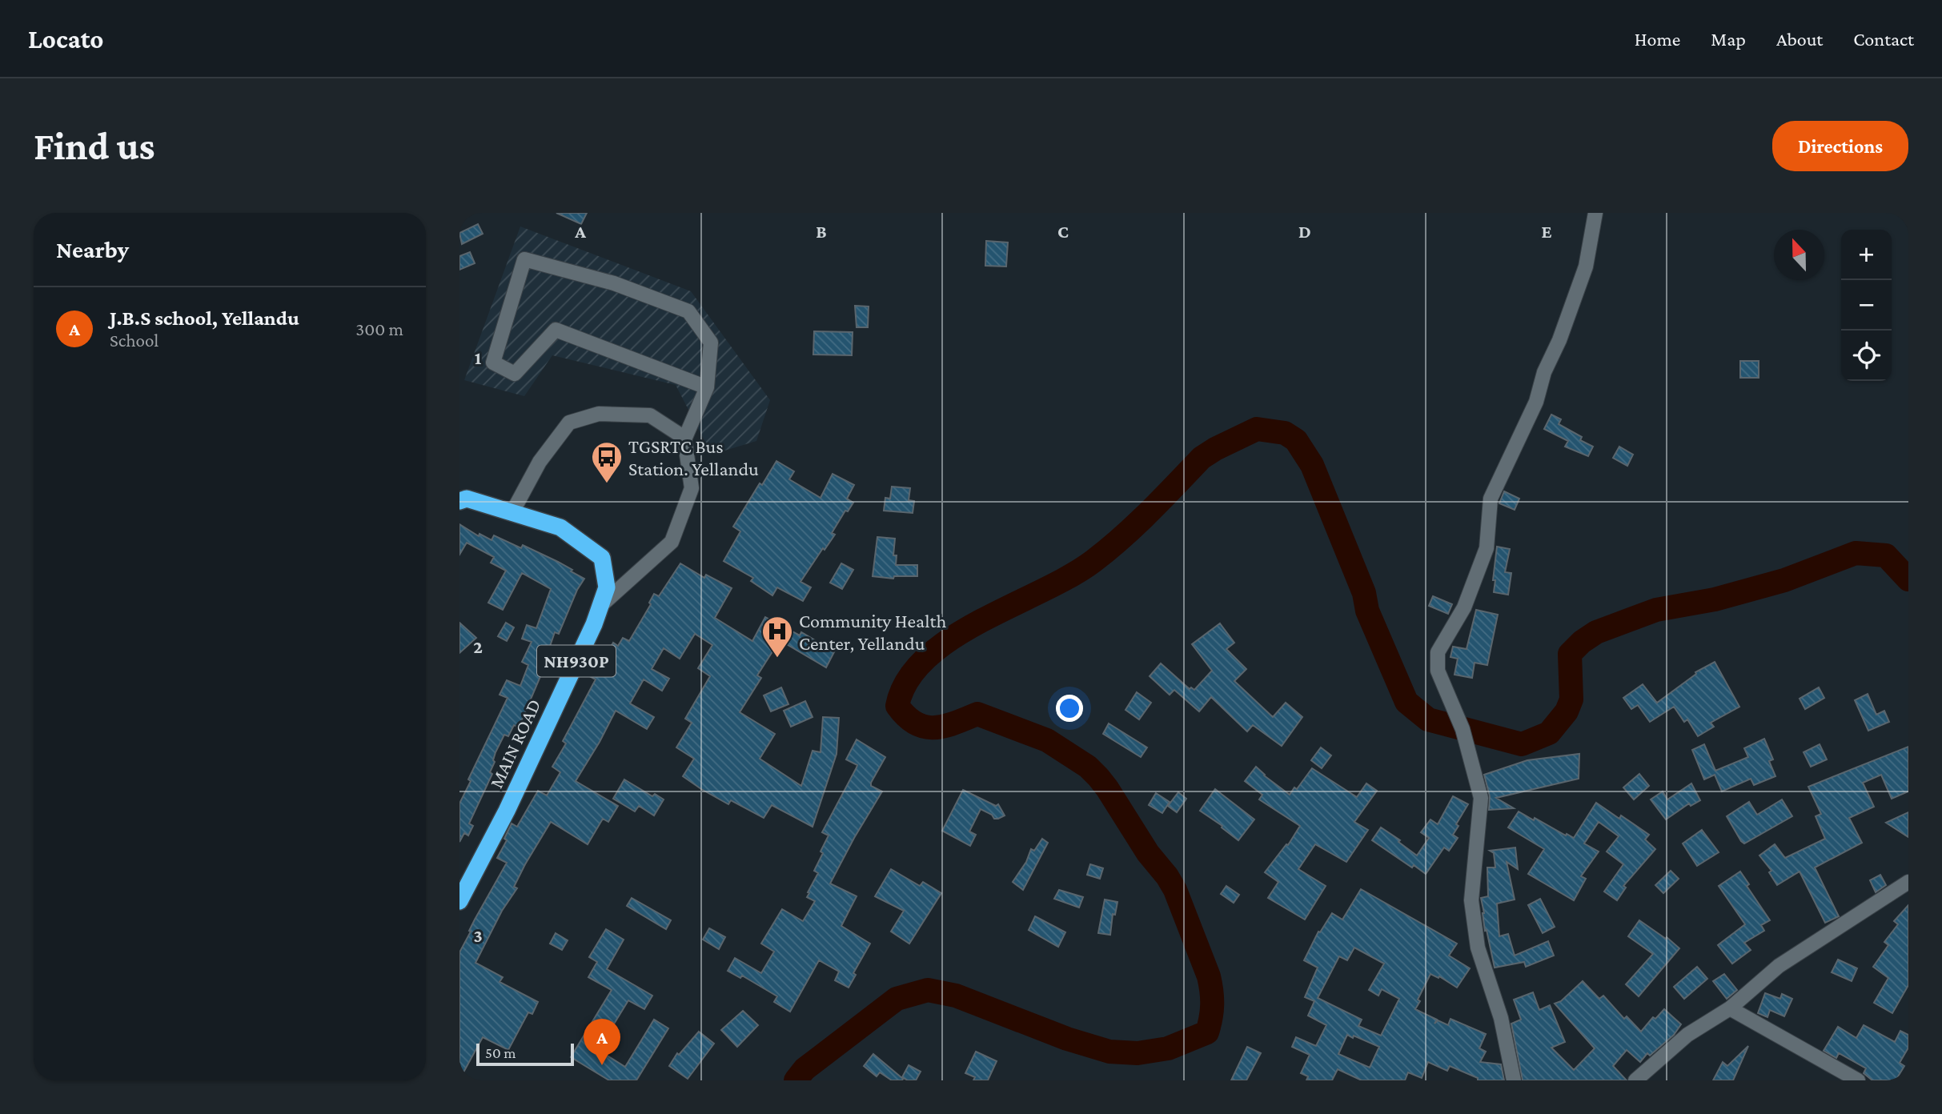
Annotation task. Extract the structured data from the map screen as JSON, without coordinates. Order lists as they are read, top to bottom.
{
  "streets": {
    "highway": ["NH930P", "MAIN ROAD"]
  },
  "places": {
    "bus stop": ["TGSRTC Bus Station. Yellandu"],
    "hospital": ["Community Health Center, Yellandu"]
  },
  "scale_bar": "50 m",
  "north": "top",
  "page": {
    "header": "Locato",
    "nav": [
      "Home",
      "Map",
      "About",
      "Contact"
    ],
    "buttons": "Directions",
    "title": "Find us",
    "heading": "Nearby",
    "map_buttons": ["+", "−"],
    "list": [
      {
        "mark": "A",
        "name": "J.B.S school, Yellandu",
        "note": "School",
        "value": "300 m"
      }
    ],
    "pins": "A",
    "scale": "50 m"
  },
  "grid": {
    "columns": [
      "A",
      "B",
      "C",
      "D",
      "E"
    ],
    "rows": ["1", "2", "3"]
  }
}
